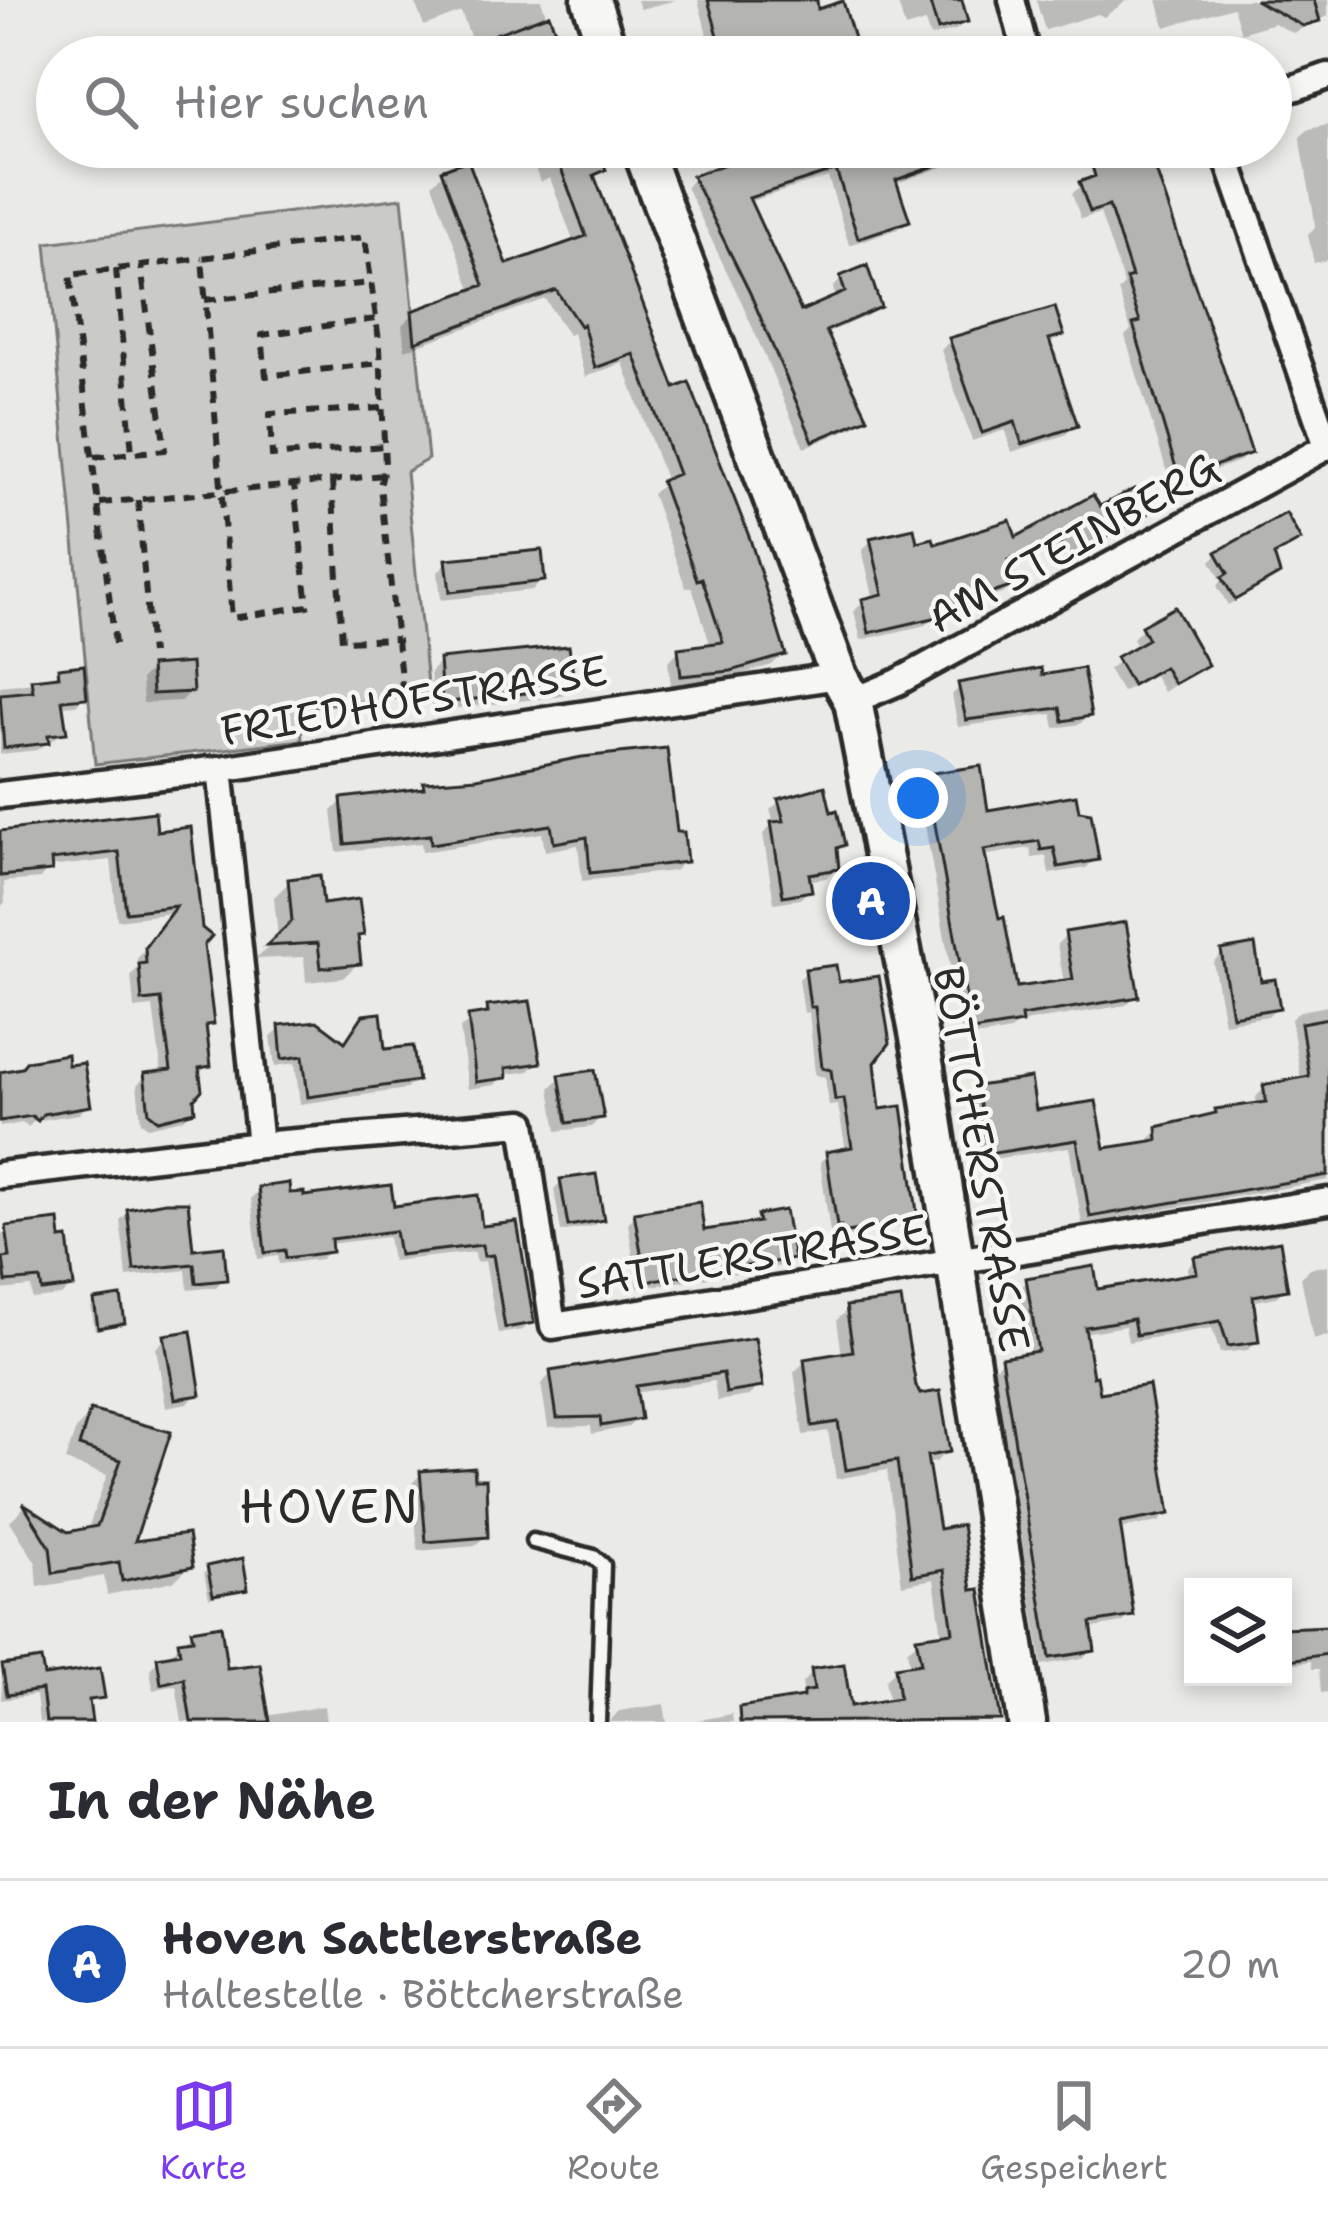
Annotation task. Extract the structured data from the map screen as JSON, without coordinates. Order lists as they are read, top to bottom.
{
  "streets": {
    "main road": ["BÖTTCHERSTRASSE"],
    "street": ["AM STEINBERG", "FRIEDHOFSTRASSE", "SATTLERSTRASSE"]
  },
  "crossings": [
    ["AM STEINBERG", "FRIEDHOFSTRASSE"],
    ["AM STEINBERG", "BÖTTCHERSTRASSE"],
    ["FRIEDHOFSTRASSE", "BÖTTCHERSTRASSE"],
    ["BÖTTCHERSTRASSE", "SATTLERSTRASSE"]
  ],
  "districts": ["HOVEN"],
  "page": {
    "search": "Hier suchen",
    "pins": "A",
    "heading": "In der Nähe",
    "list": [
      {
        "mark": "A",
        "name": "Hoven Sattlerstraße",
        "note": "Haltestelle · Böttcherstraße",
        "value": "20 m"
      }
    ],
    "nav": ["Karte", "Route", "Gespeichert"]
  }
}
